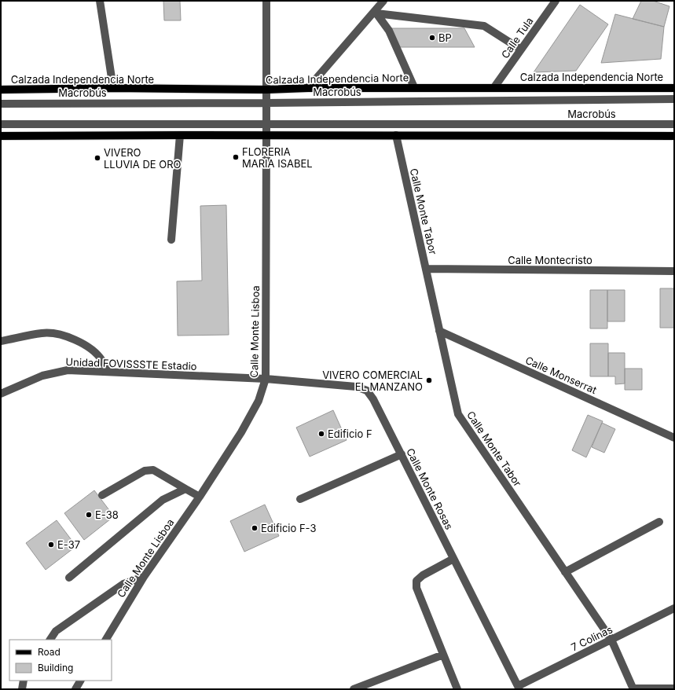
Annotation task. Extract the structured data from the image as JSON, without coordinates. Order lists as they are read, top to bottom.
{
  "streets": {
    "main road": ["Calzada Independencia Norte"],
    "street": [
      "Calle Tula",
      "Macrobús",
      "Calle Monte Tabor",
      "Calle Montecristo",
      "Calle Monte Lisboa",
      "Unidad FOVISSSTE Estadio",
      "Calle Monserrat",
      "Calle Monte Rosas",
      "7 Colinas"
    ]
  },
  "crossings": [
    ["Calle Tula", "Calzada Independencia Norte"],
    ["Calzada Independencia Norte", "Calle Monte Lisboa"],
    ["Macrobús", "Calle Monte Lisboa"],
    ["Calle Monte Tabor", "Calle Montecristo"],
    ["Calle Monte Tabor", "Calle Monserrat"],
    ["Calle Monte Tabor", "7 Colinas"],
    ["Calle Monte Lisboa", "Unidad FOVISSSTE Estadio"],
    ["Calle Monte Lisboa", "Calle Monte Rosas"],
    ["Unidad FOVISSSTE Estadio", "Calle Monte Rosas"],
    ["Calle Monte Rosas", "7 Colinas"]
  ],
  "places": [
    "BP",
    "FLORERIA MARIA ISABEL",
    "VIVERO LLUVIA DE ORO",
    "VIVERO COMERCIAL EL MANZANO",
    "Edificio F",
    "E-38",
    "Edificio F-3",
    "E-37"
  ],
  "legend": ["Road", "Building"]
}
